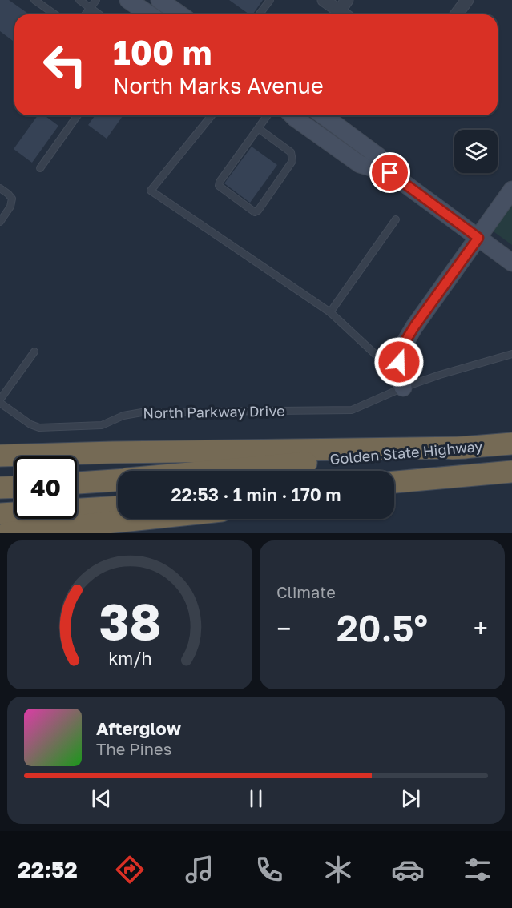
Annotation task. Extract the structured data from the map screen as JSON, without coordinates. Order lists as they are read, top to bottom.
{
  "streets": {
    "highway": ["Golden State Highway"],
    "lane": ["North Parkway Drive"]
  },
  "page": {
    "turn": ["100 m", "North Marks Avenue"],
    "limit": "40",
    "trip": "22:53 · 1 min · 170 m",
    "tile": "Climate",
    "heat": ["−", "20.5°", "+"],
    "song": ["Afterglow", "The Pines"],
    "tabs": "22:52",
    "gauge": ["38", "km/h"]
  }
}
